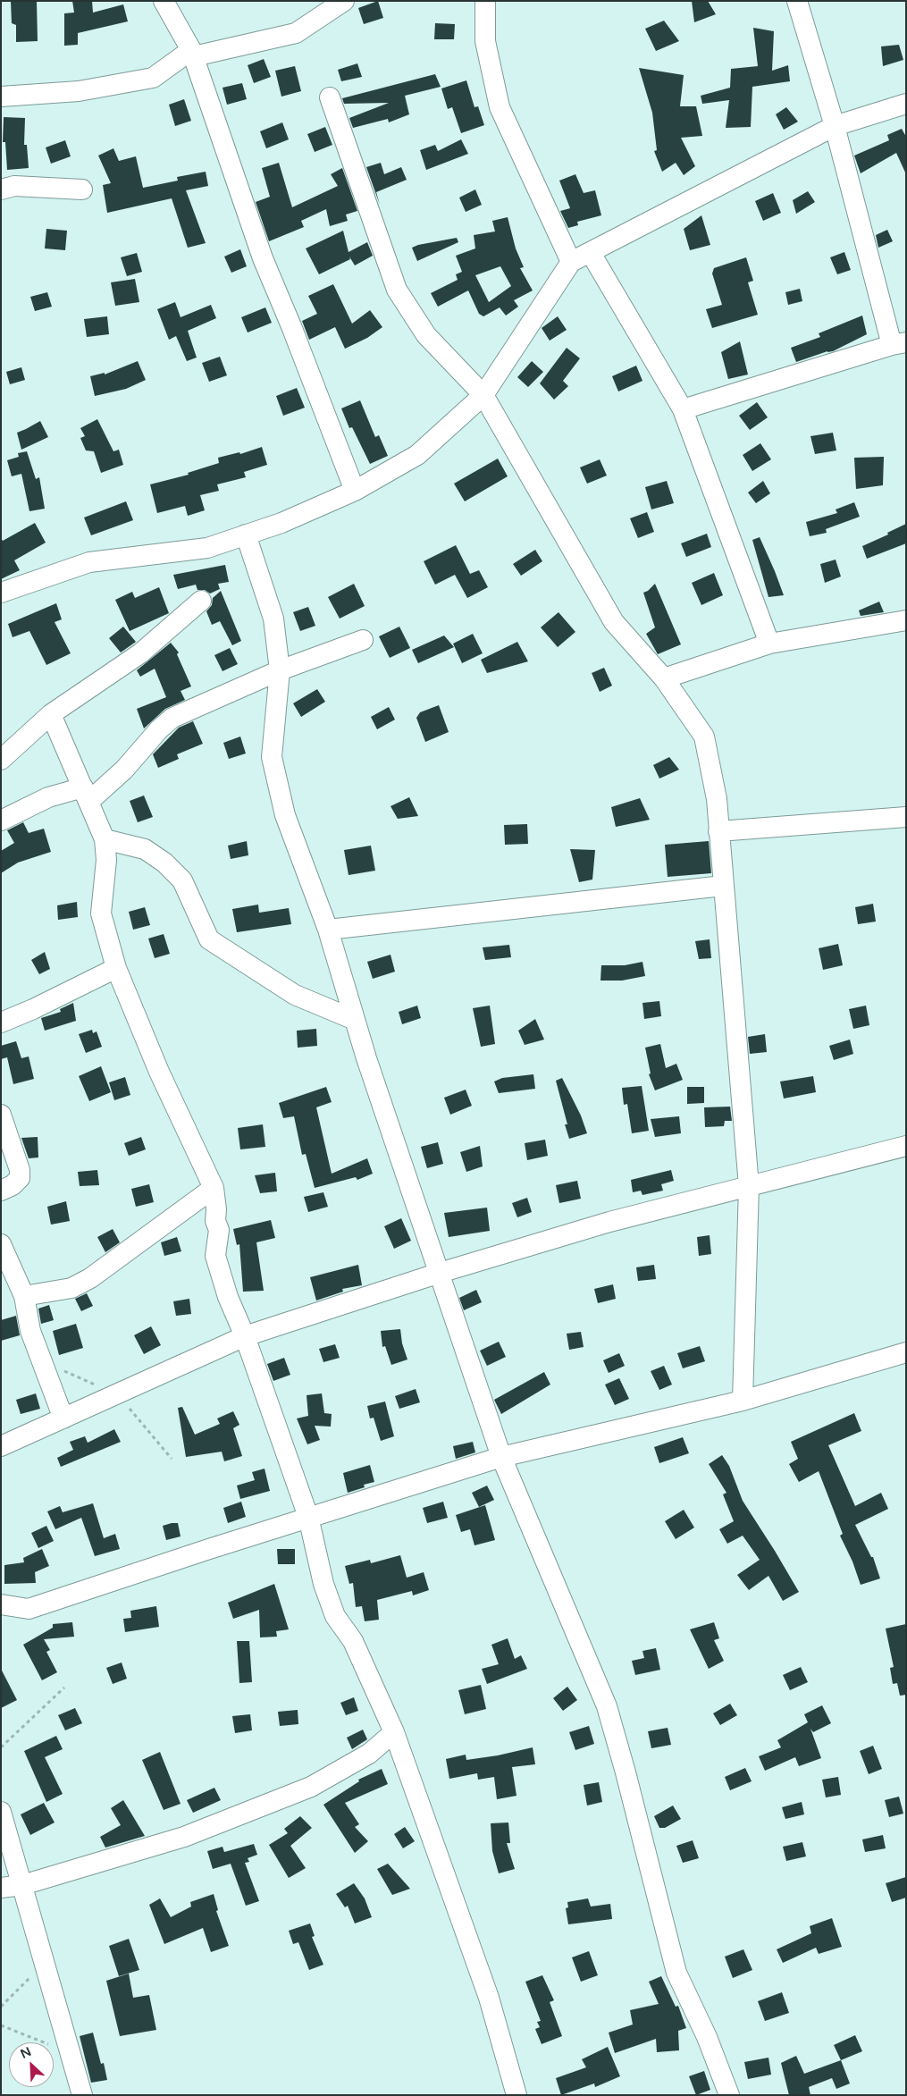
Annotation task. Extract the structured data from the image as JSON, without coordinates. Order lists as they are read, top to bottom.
{
  "north": "top left"
}
